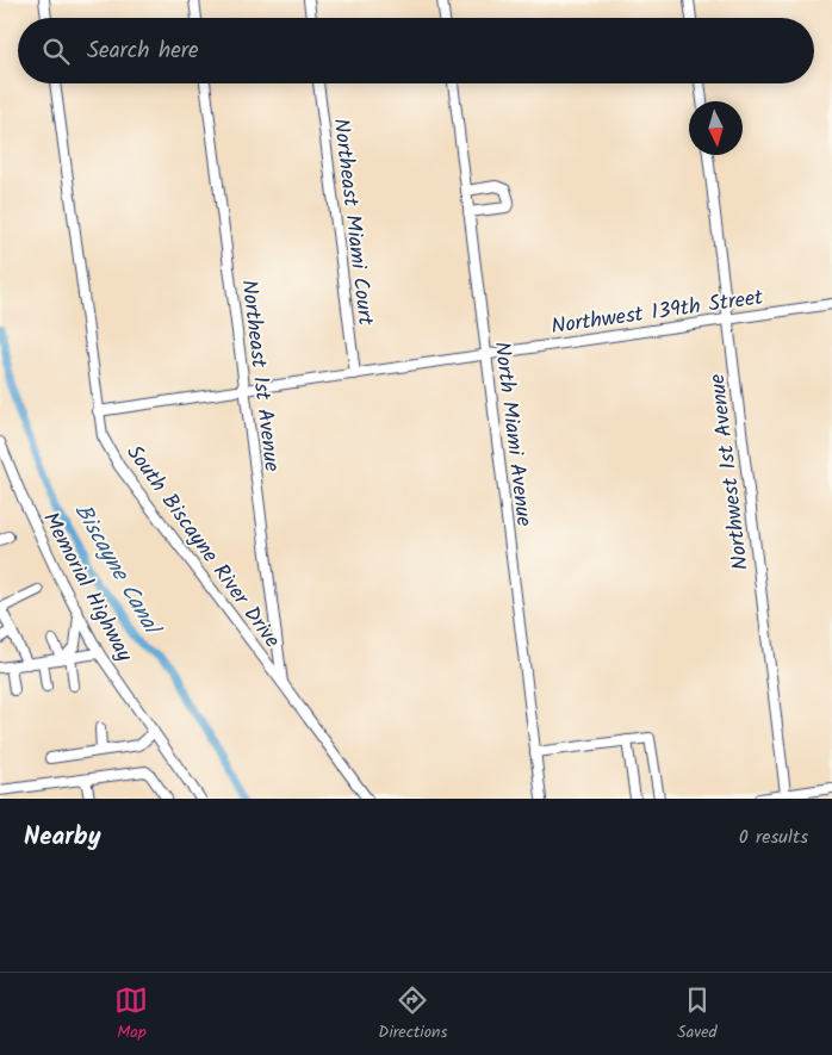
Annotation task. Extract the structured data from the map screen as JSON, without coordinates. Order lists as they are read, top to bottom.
{
  "streets": {
    "street": [
      "Northeast Miami Court",
      "Northwest 139th Street",
      "Northeast 1st Avenue",
      "North Miami Avenue",
      "Northwest 1st Avenue",
      "South Biscayne River Drive",
      "Memorial Highway"
    ]
  },
  "crossings": [
    ["Northeast Miami Court", "Northwest 139th Street"],
    ["Northwest 139th Street", "Northeast 1st Avenue"],
    ["Northwest 139th Street", "North Miami Avenue"],
    ["Northwest 139th Street", "Northwest 1st Avenue"],
    ["Northwest 139th Street", "South Biscayne River Drive"],
    ["Northeast 1st Avenue", "South Biscayne River Drive"]
  ],
  "water": ["Biscayne Canal"],
  "north": "bottom",
  "page": {
    "search": "Search here",
    "heading": ["Nearby", "0 results"],
    "nav": ["Map", "Directions", "Saved"]
  }
}
